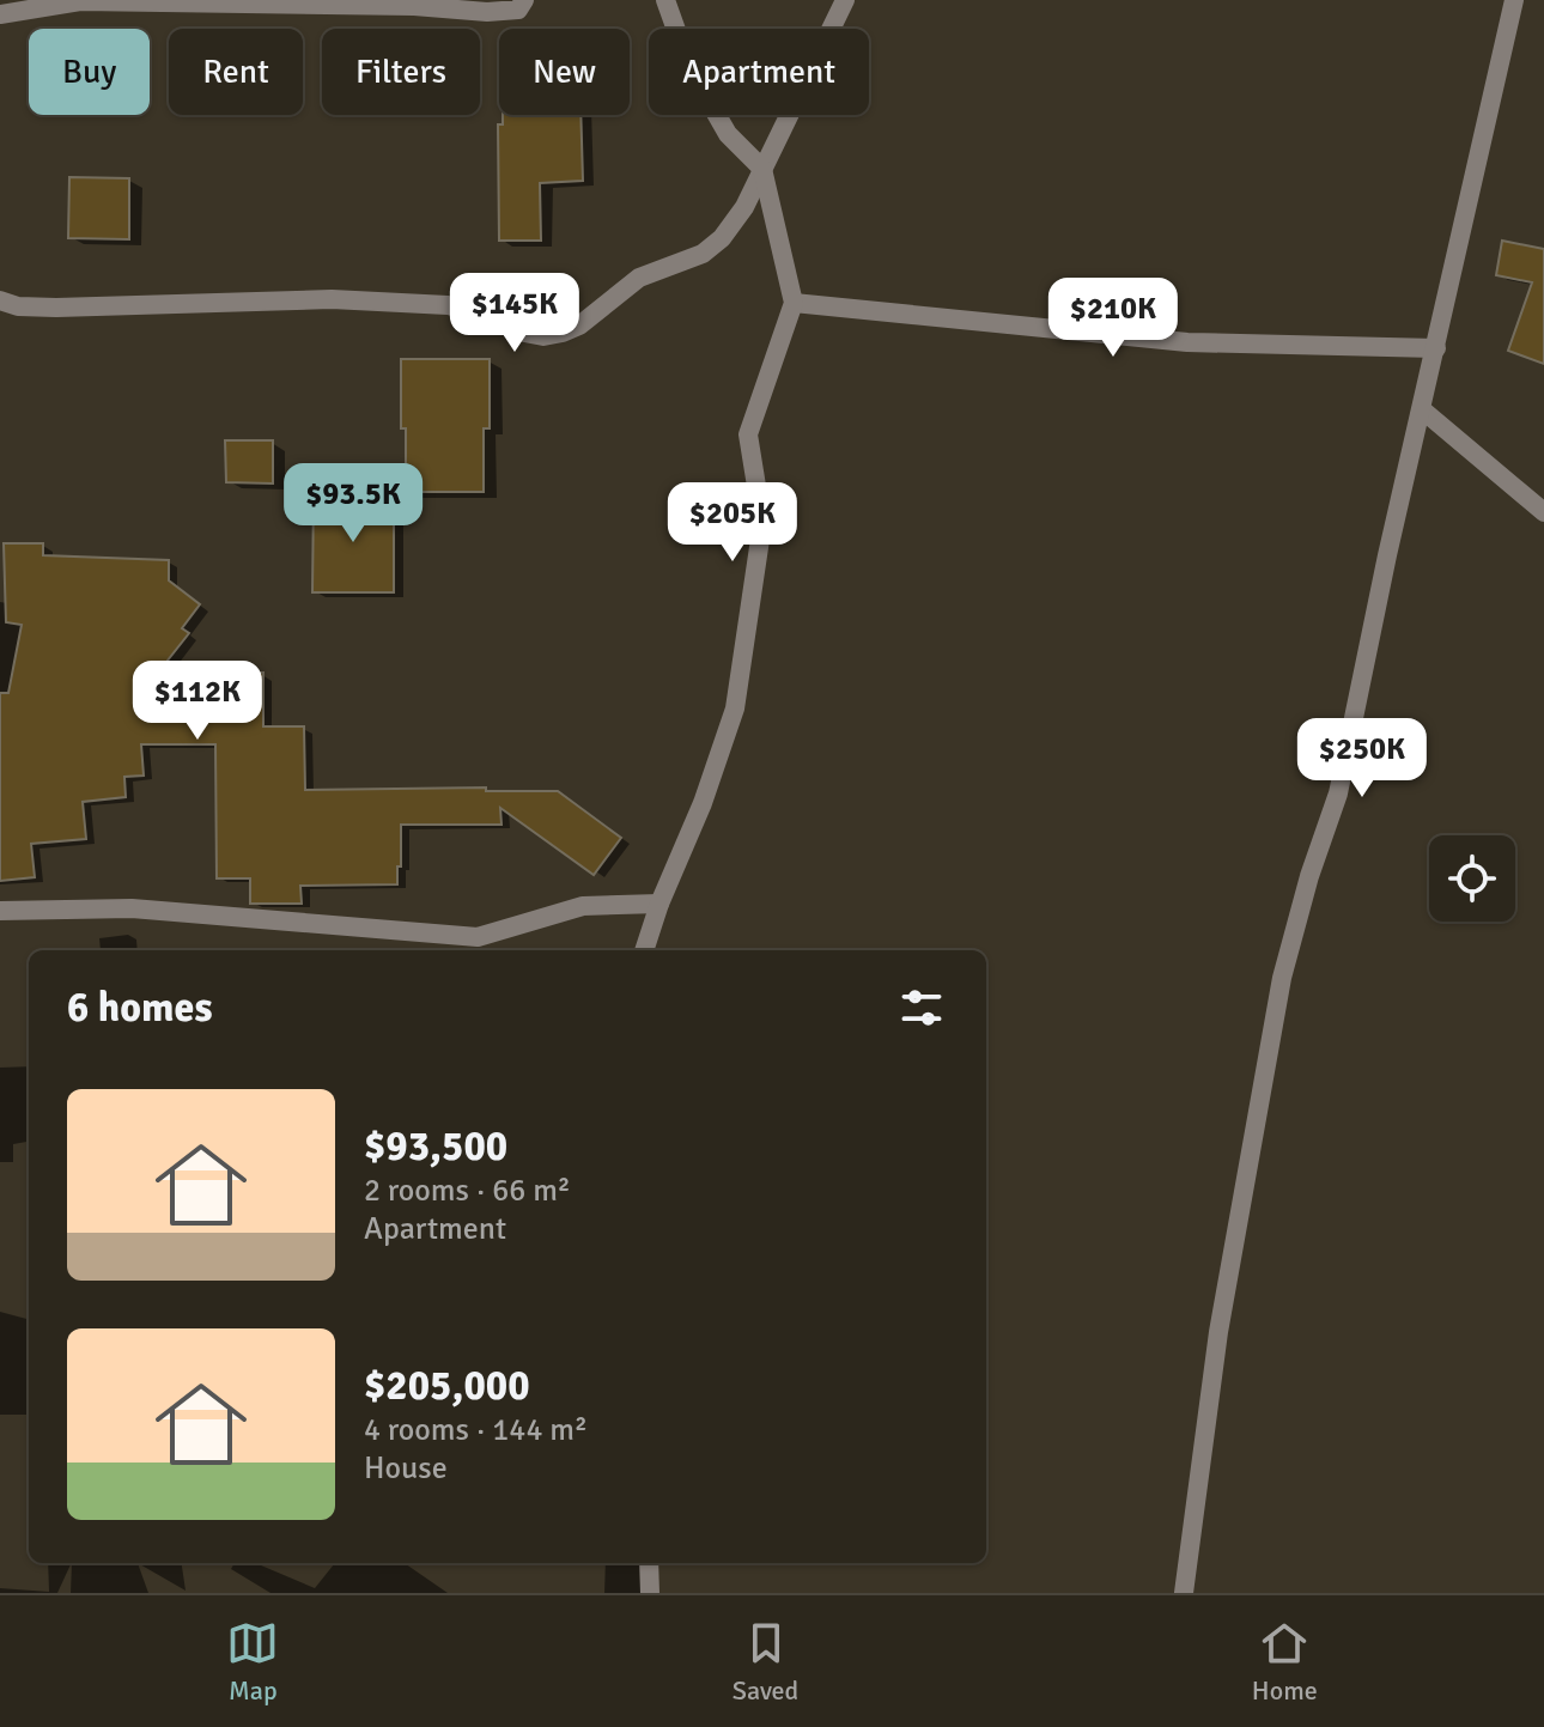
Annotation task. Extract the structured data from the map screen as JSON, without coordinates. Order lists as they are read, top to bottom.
{
  "page": {
    "chip": [
      "Buy",
      "Rent",
      "Filters",
      "New",
      "Apartment"
    ],
    "price": [
      "$145K",
      "$210K",
      "$93.5K",
      "$205K",
      "$112K",
      "$250K"
    ],
    "heading": "6 homes",
    "list": [
      {
        "name": "$93,500",
        "note": "2 rooms · 66 m² · Apartment"
      },
      {
        "name": "$205,000",
        "note": "4 rooms · 144 m² · House"
      }
    ],
    "tabs": ["Map", "Saved", "Home"]
  }
}
